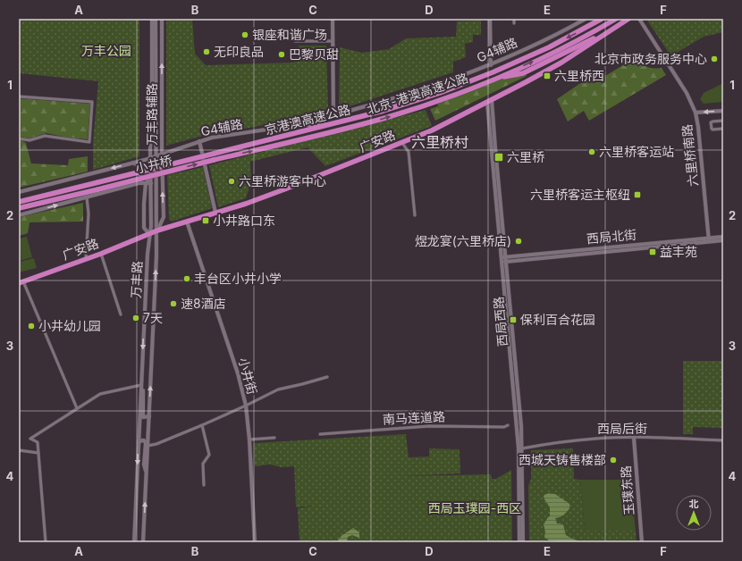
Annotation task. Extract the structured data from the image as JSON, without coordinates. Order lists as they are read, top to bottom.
{
  "streets": {
    "highway": [
      "北京-港澳高速公路",
      "京港澳高速公路",
      "广安路",
      "小井桥"
    ],
    "street": [
      "G4辅路",
      "万丰路辅路",
      "六里桥南路",
      "西局北街",
      "万丰路",
      "西局西路",
      "小井街",
      "南马连道路",
      "西局后街",
      "玉璞东路"
    ]
  },
  "crossings": [
    ["G4辅路", "万丰路辅路"],
    ["G4辅路", "万丰路"],
    ["北京-港澳高速公路", "小井桥"],
    ["万丰路辅路", "广安路"],
    ["万丰路辅路", "万丰路"],
    ["京港澳高速公路", "小井桥"],
    ["广安路", "万丰路"],
    ["广安路", "西局西路"],
    ["广安路", "小井街"],
    ["六里桥南路", "西局北街"],
    ["西局北街", "西局西路"],
    ["西局西路", "西局后街"],
    ["西局后街", "玉璞东路"]
  ],
  "one_way": ["万丰路辅路"],
  "districts": ["六里桥村"],
  "parks": ["万丰公园", "西局玉璞园-西区"],
  "places": {
    "other": [
      "银座和谐广场",
      "无印良品",
      "巴黎贝甜",
      "北京市政务服务中心",
      "六里桥客运站",
      "六里桥游客中心",
      "煜龙宴(六里桥店)",
      "丰台区小井小学",
      "速8酒店",
      "7天",
      "小井幼儿园",
      "西城天铸售楼部"
    ],
    "transit": [
      "六里桥西",
      "六里桥",
      "六里桥客运主枢纽",
      "小井路口东",
      "益丰苑",
      "保利百合花园"
    ]
  },
  "north": "top",
  "grid": {
    "columns": [
      "A",
      "B",
      "C",
      "D",
      "E",
      "F"
    ],
    "rows": [
      "1",
      "2",
      "3",
      "4"
    ]
  }
}
